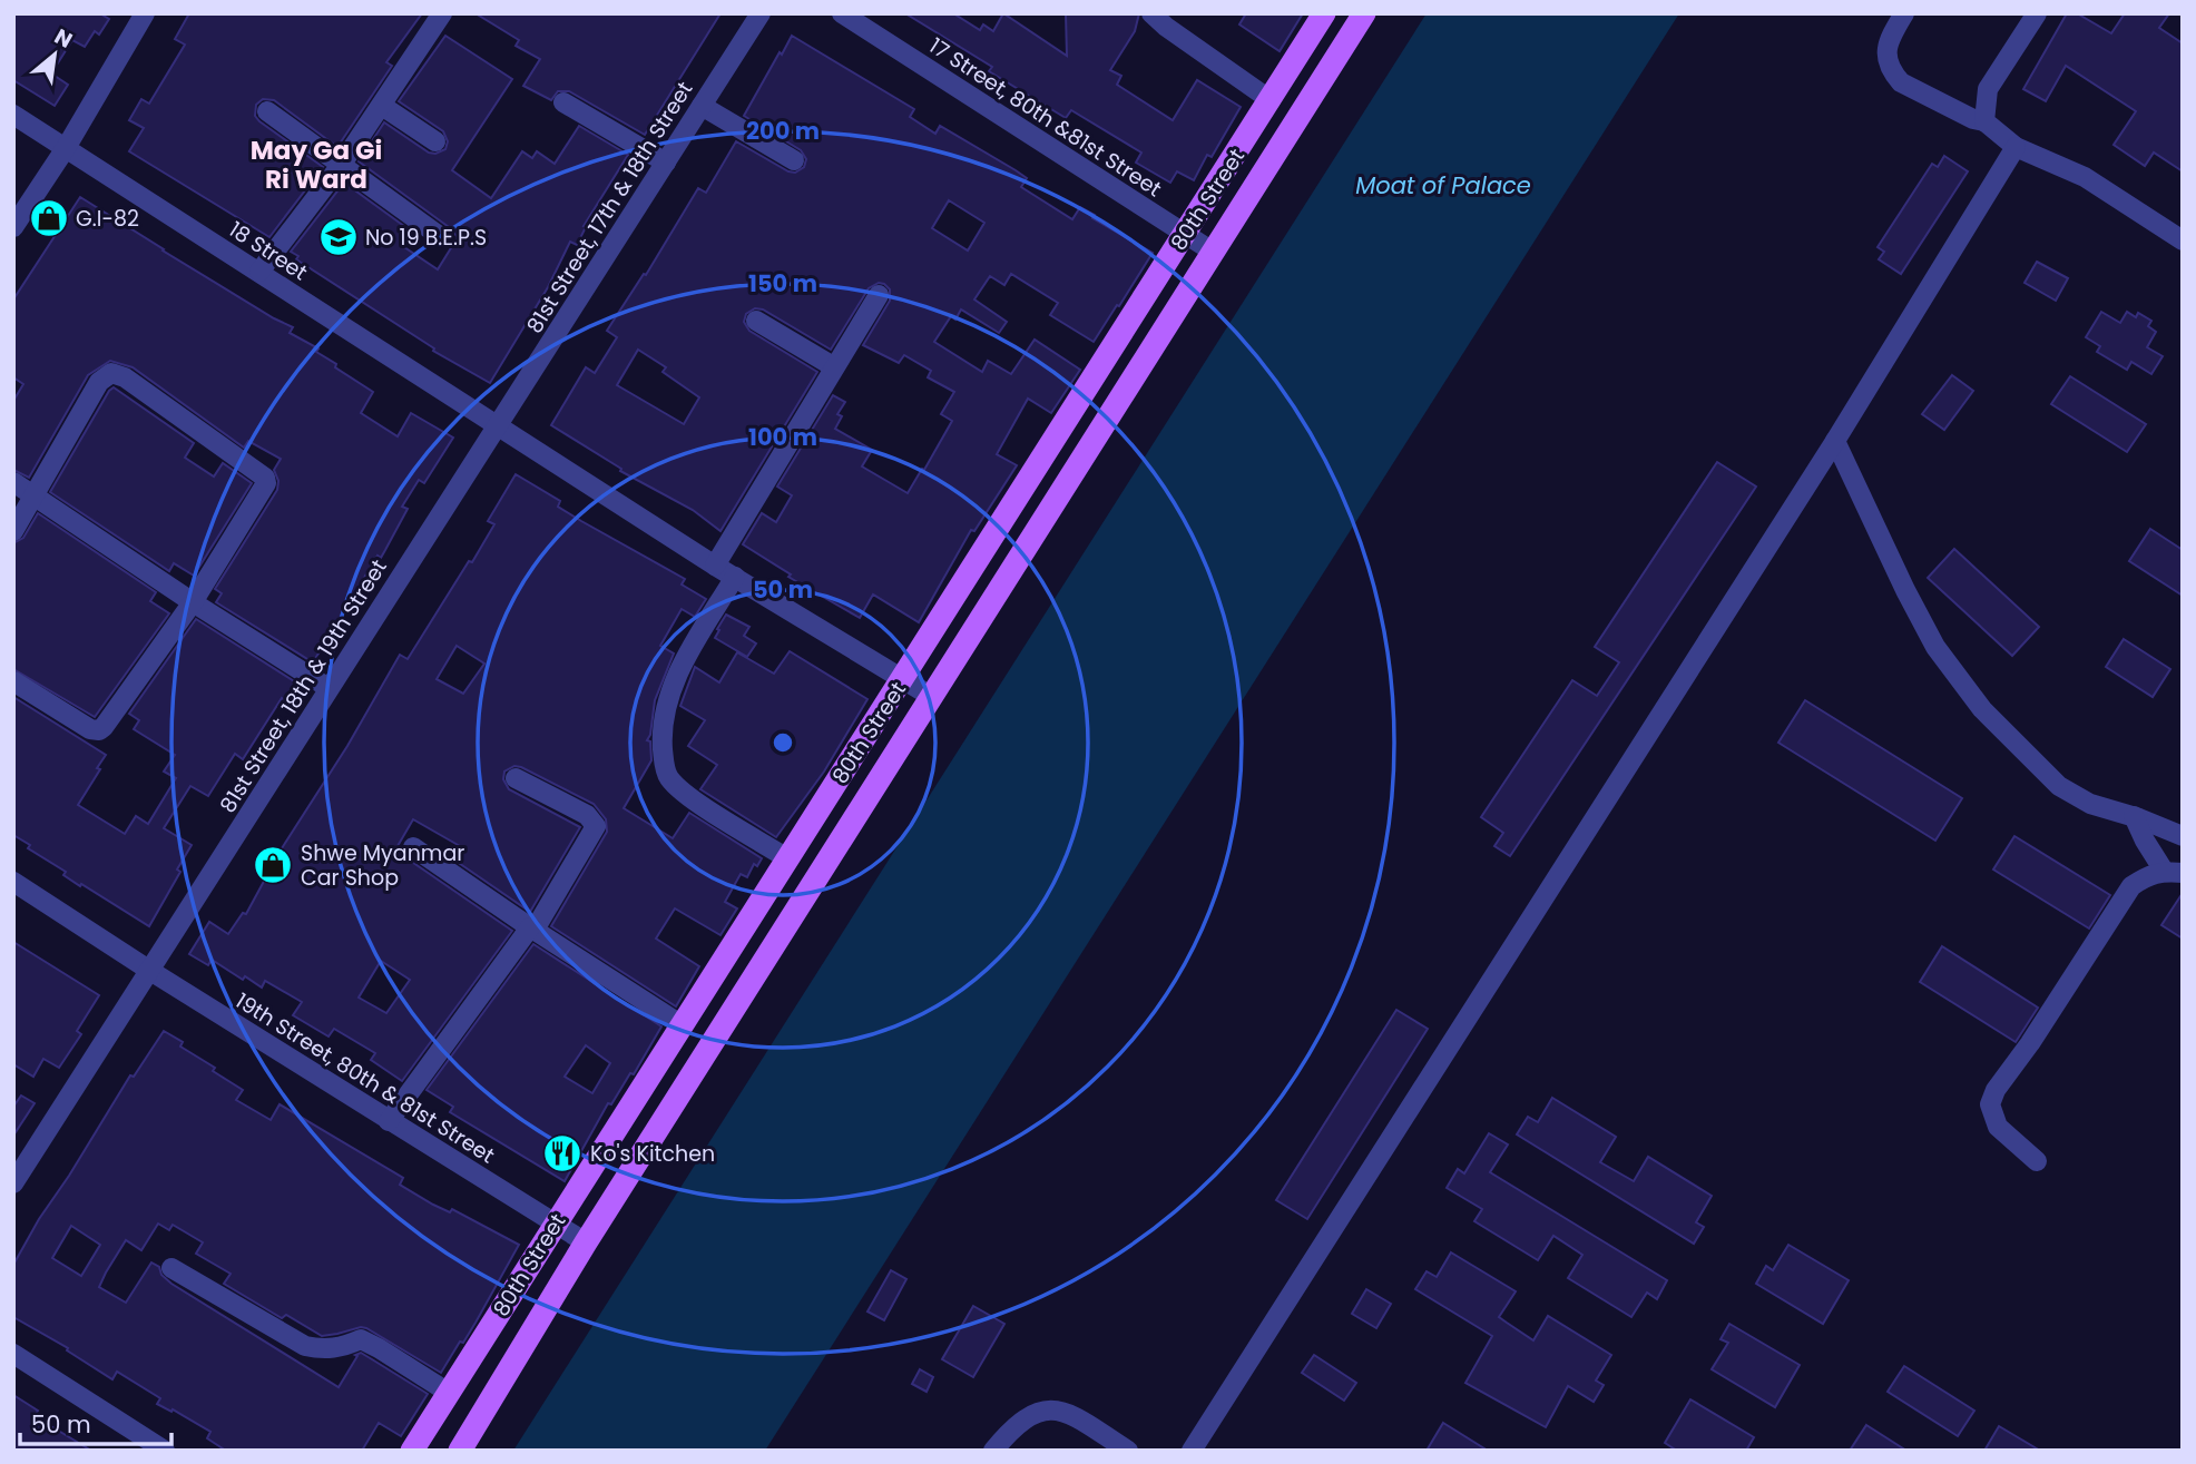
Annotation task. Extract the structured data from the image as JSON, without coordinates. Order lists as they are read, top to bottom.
{
  "streets": {
    "main road": ["80th Street"],
    "street": [
      "17 Street, 80th &81st Street",
      "81st Street, 17th & 18th Street",
      "18 Street",
      "81st Street, 18th & 19th Street",
      "19th Street, 80th & 81st Street"
    ]
  },
  "crossings": [
    ["17 Street, 80th &81st Street", "80th Street"],
    ["80th Street", "18 Street"],
    ["80th Street", "19th Street, 80th & 81st Street"],
    ["81st Street, 17th & 18th Street", "18 Street"],
    ["81st Street, 17th & 18th Street", "81st Street, 18th & 19th Street"],
    ["18 Street", "81st Street, 18th & 19th Street"],
    ["81st Street, 18th & 19th Street", "19th Street, 80th & 81st Street"]
  ],
  "districts": ["May Ga Gi Ri Ward"],
  "water": ["Moat of Palace"],
  "places": {
    "shop": ["G.I-82", "Shwe Myanmar Car Shop"],
    "school or university": ["No 19 B.E.P.S"],
    "restaurant": ["Ko's Kitchen"]
  },
  "scale_bar": "50 m",
  "north": "top right",
  "rings": [
    "200 m",
    "150 m",
    "100 m",
    "50 m"
  ]
}
